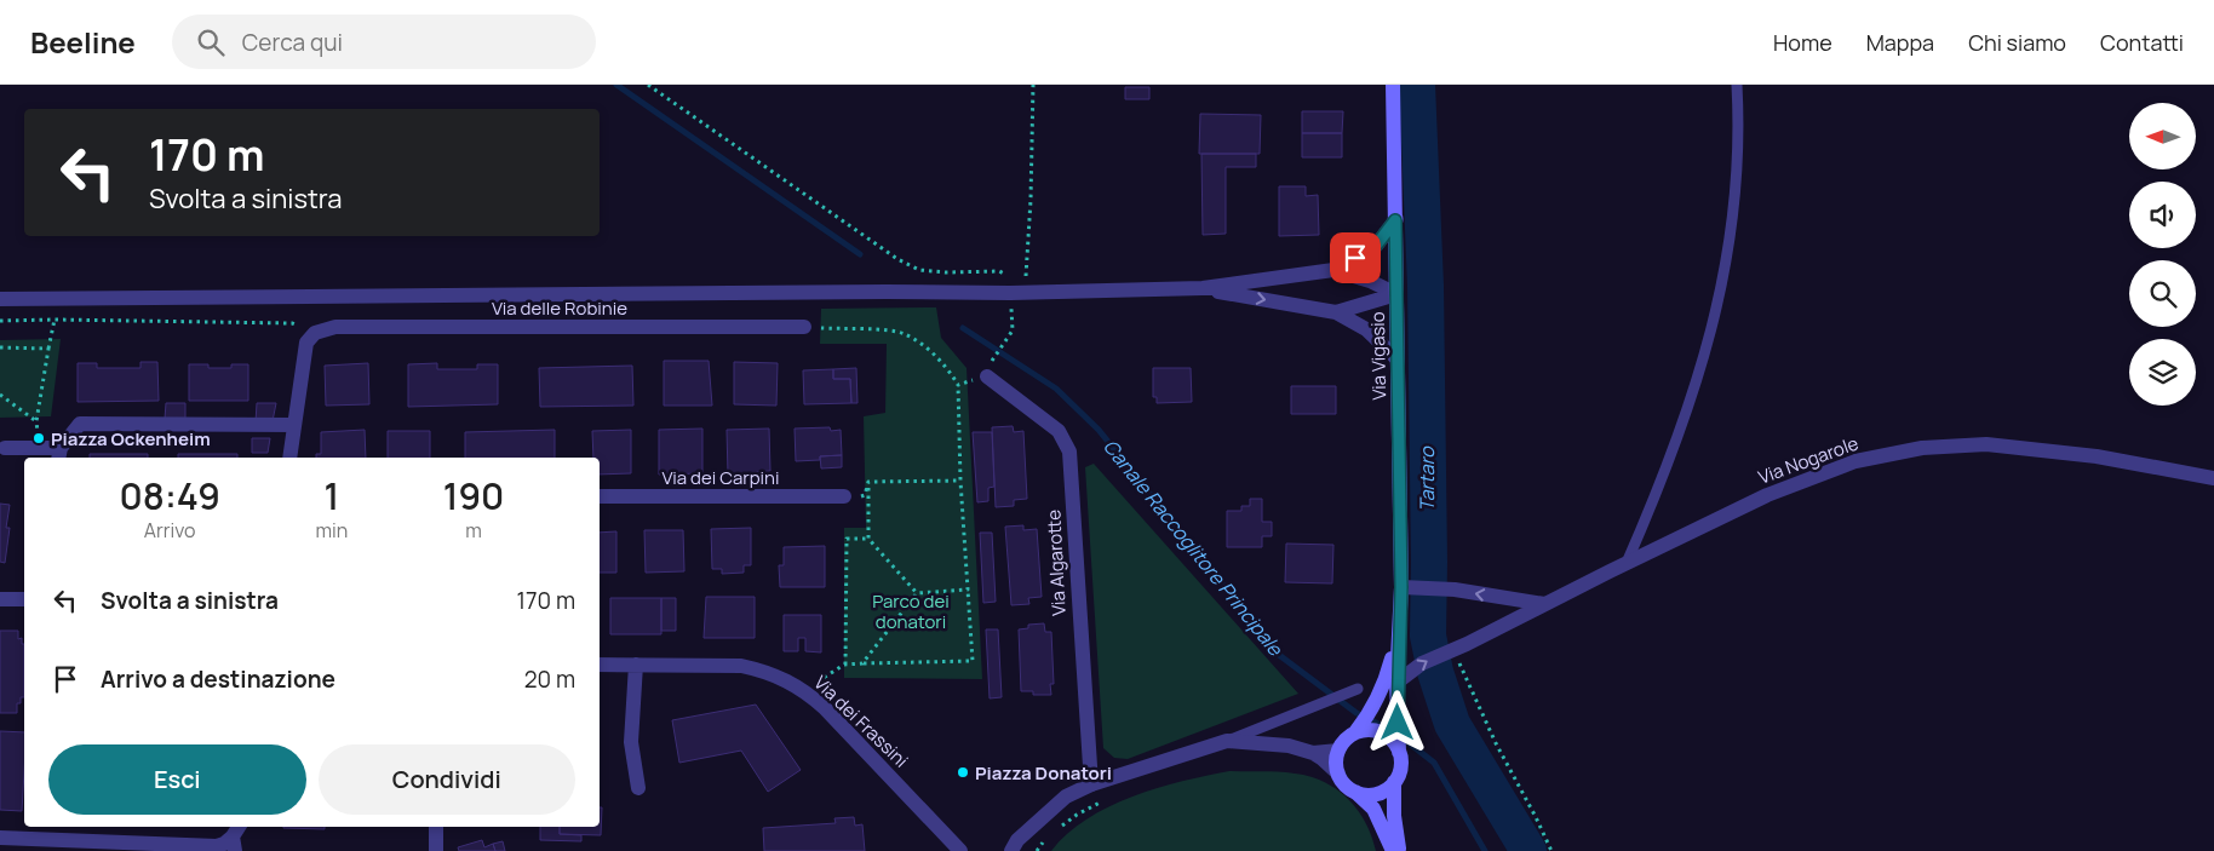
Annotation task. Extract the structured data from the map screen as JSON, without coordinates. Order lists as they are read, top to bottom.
{
  "streets": {
    "main road": ["Via Vigasio"],
    "street": [
      "Via delle Robinie",
      "Via Nogarole",
      "Via dei Carpini",
      "Via Algarotte",
      "Via dei Frassini"
    ]
  },
  "crossings": [
    ["Via Vigasio", "Via Nogarole"]
  ],
  "water": ["Tartaro", "Canale Raccoglitore Principale"],
  "parks": ["Parco dei donatori"],
  "places": ["Piazza Ockenheim", "Piazza Donatori"],
  "north": "left",
  "page": {
    "header": "Beeline",
    "search": "Cerca qui",
    "nav": [
      "Home",
      "Mappa",
      "Chi siamo",
      "Contatti"
    ],
    "turn": ["170 m", "Svolta a sinistra"],
    "eta": [
      "08:49",
      "Arrivo",
      "1",
      "min",
      "190",
      "m"
    ],
    "list": [
      {
        "name": "Svolta a sinistra",
        "value": "170 m"
      },
      {
        "name": "Arrivo a destinazione",
        "value": "20 m"
      }
    ],
    "buttons": ["Esci", "Condividi"]
  }
}
